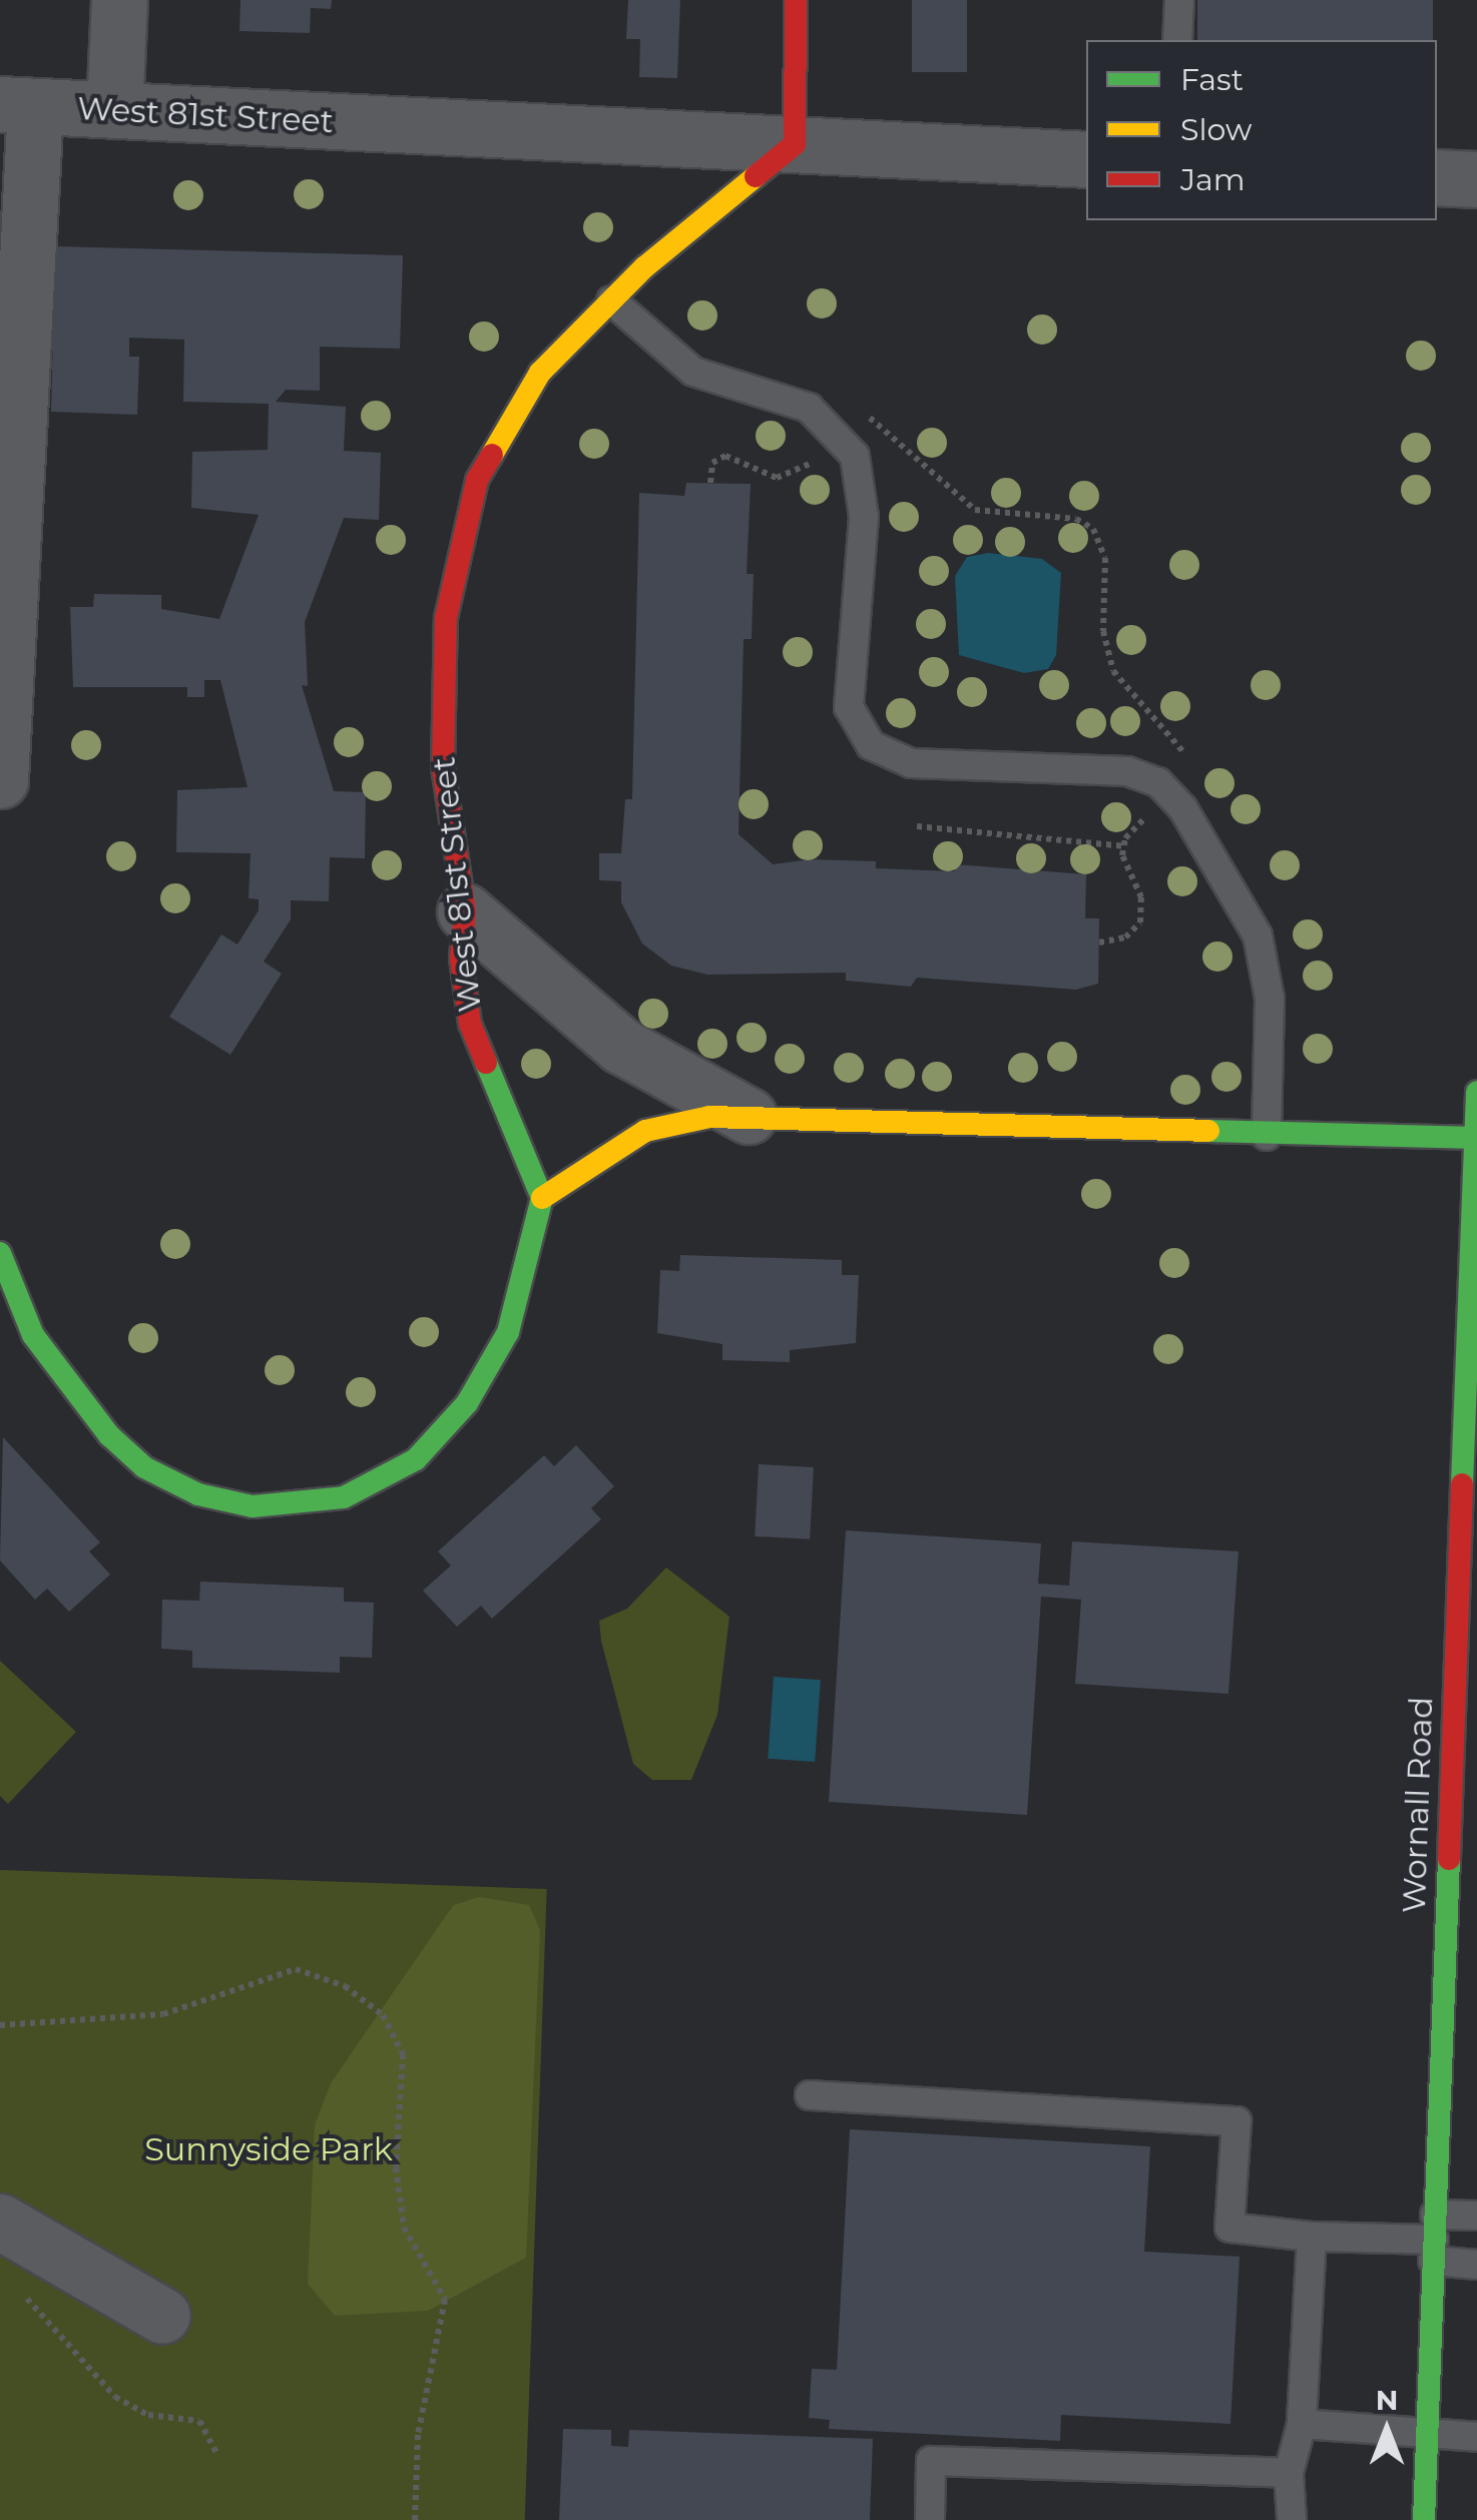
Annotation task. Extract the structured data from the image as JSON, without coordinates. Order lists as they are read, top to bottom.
{
  "streets": {
    "street": ["West 81st Street", "Wornall Road"]
  },
  "parks": ["Sunnyside Park"],
  "legend": ["Fast", "Slow", "Jam"],
  "north": "top"
}
